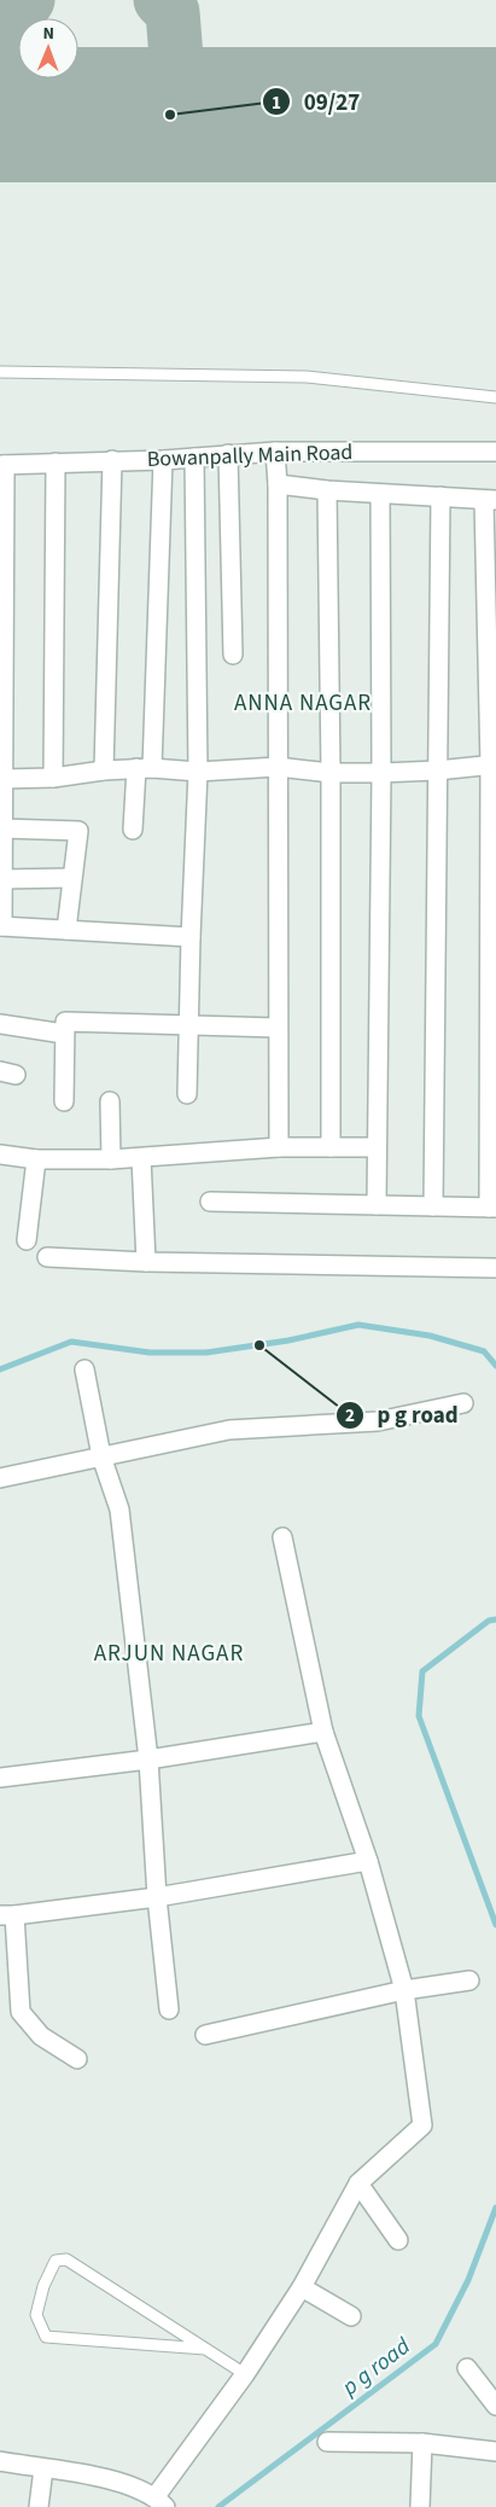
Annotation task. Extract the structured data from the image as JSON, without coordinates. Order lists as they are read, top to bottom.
{
  "streets": {
    "street": ["Bowanpally Main Road"]
  },
  "districts": ["ANNA NAGAR", "ARJUN NAGAR"],
  "water": ["p g road"],
  "places": ["09/27", "p g road"],
  "north": "top"
}
